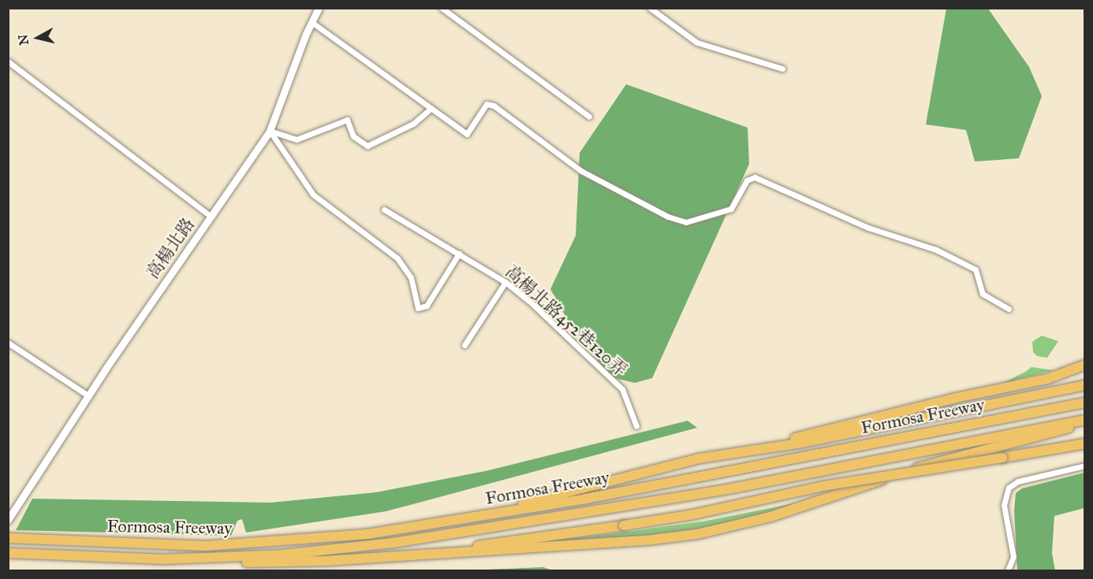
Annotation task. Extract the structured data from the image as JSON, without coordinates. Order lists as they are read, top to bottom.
{
  "streets": {
    "highway": ["Formosa Freeway"],
    "street": ["高楊北路", "高楊北路452巷120弄"]
  },
  "north": "left"
}
